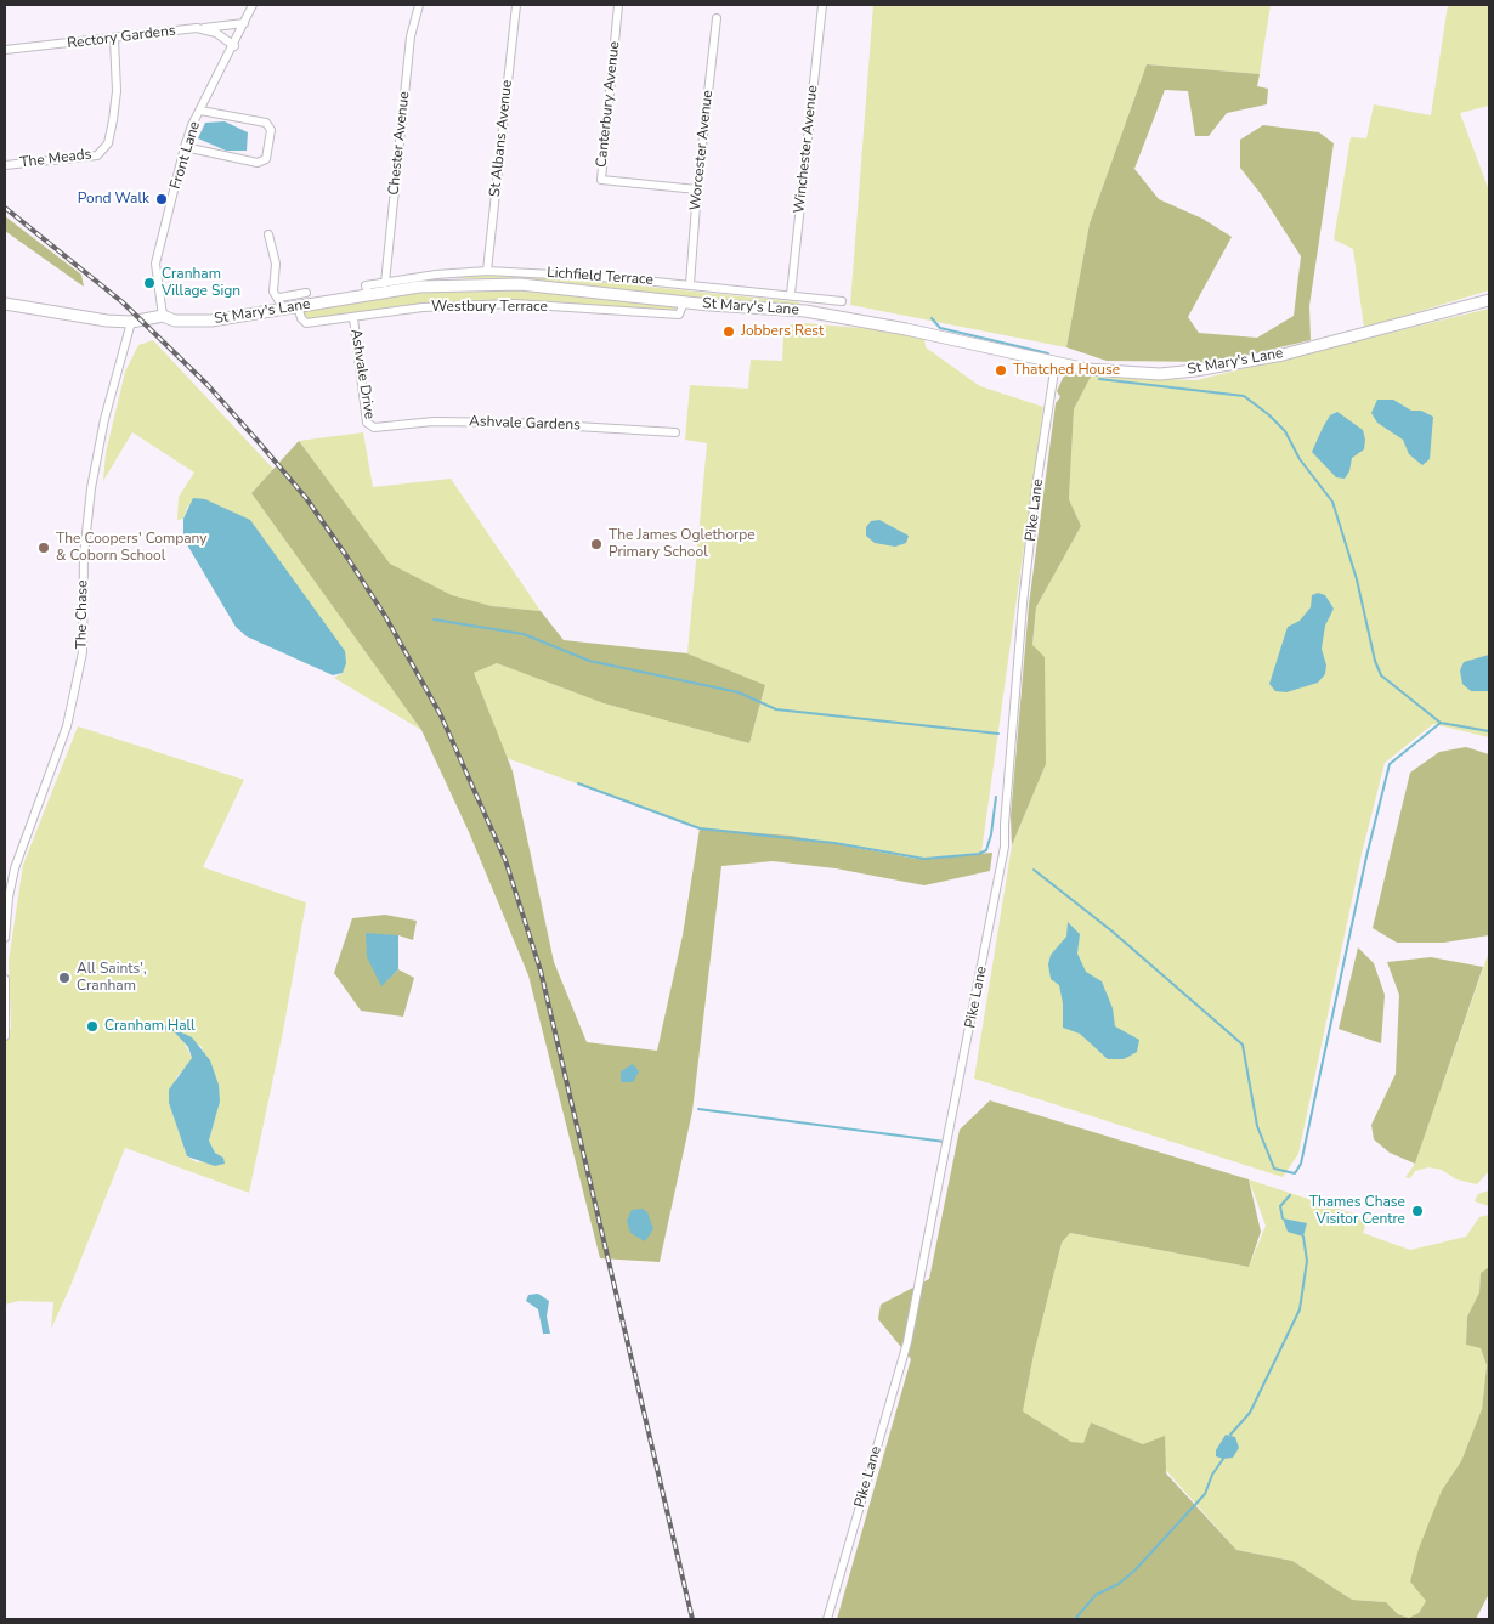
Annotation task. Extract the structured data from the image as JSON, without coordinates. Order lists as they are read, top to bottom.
{
  "streets": {
    "main road": ["St Mary's Lane"],
    "street": [
      "Rectory Gardens",
      "Canterbury Avenue",
      "St Albans Avenue",
      "Chester Avenue",
      "Winchester Avenue",
      "Worcester Avenue",
      "Front Lane",
      "The Meads",
      "Lichfield Terrace",
      "Westbury Terrace",
      "Ashvale Drive",
      "Ashvale Gardens",
      "Pike Lane",
      "The Chase"
    ]
  },
  "crossings": [
    ["Rectory Gardens", "Front Lane"],
    ["Rectory Gardens", "The Meads"],
    ["Canterbury Avenue", "Worcester Avenue"],
    ["St Albans Avenue", "Lichfield Terrace"],
    ["Chester Avenue", "Lichfield Terrace"],
    ["Winchester Avenue", "Lichfield Terrace"],
    ["Worcester Avenue", "Lichfield Terrace"],
    ["Front Lane", "St Mary's Lane"],
    ["Lichfield Terrace", "St Mary's Lane"],
    ["Westbury Terrace", "St Mary's Lane"],
    ["Westbury Terrace", "Ashvale Drive"],
    ["St Mary's Lane", "Pike Lane"],
    ["St Mary's Lane", "The Chase"],
    ["Ashvale Drive", "Ashvale Gardens"]
  ],
  "places": [
    "Pond Walk",
    "Cranham Village Sign",
    "Jobbers Rest",
    "Thatched House",
    "The James Oglethorpe Primary School",
    "The Coopers' Company & Coborn School",
    "All Saints', Cranham",
    "Cranham Hall",
    "Thames Chase Visitor Centre"
  ]
}
